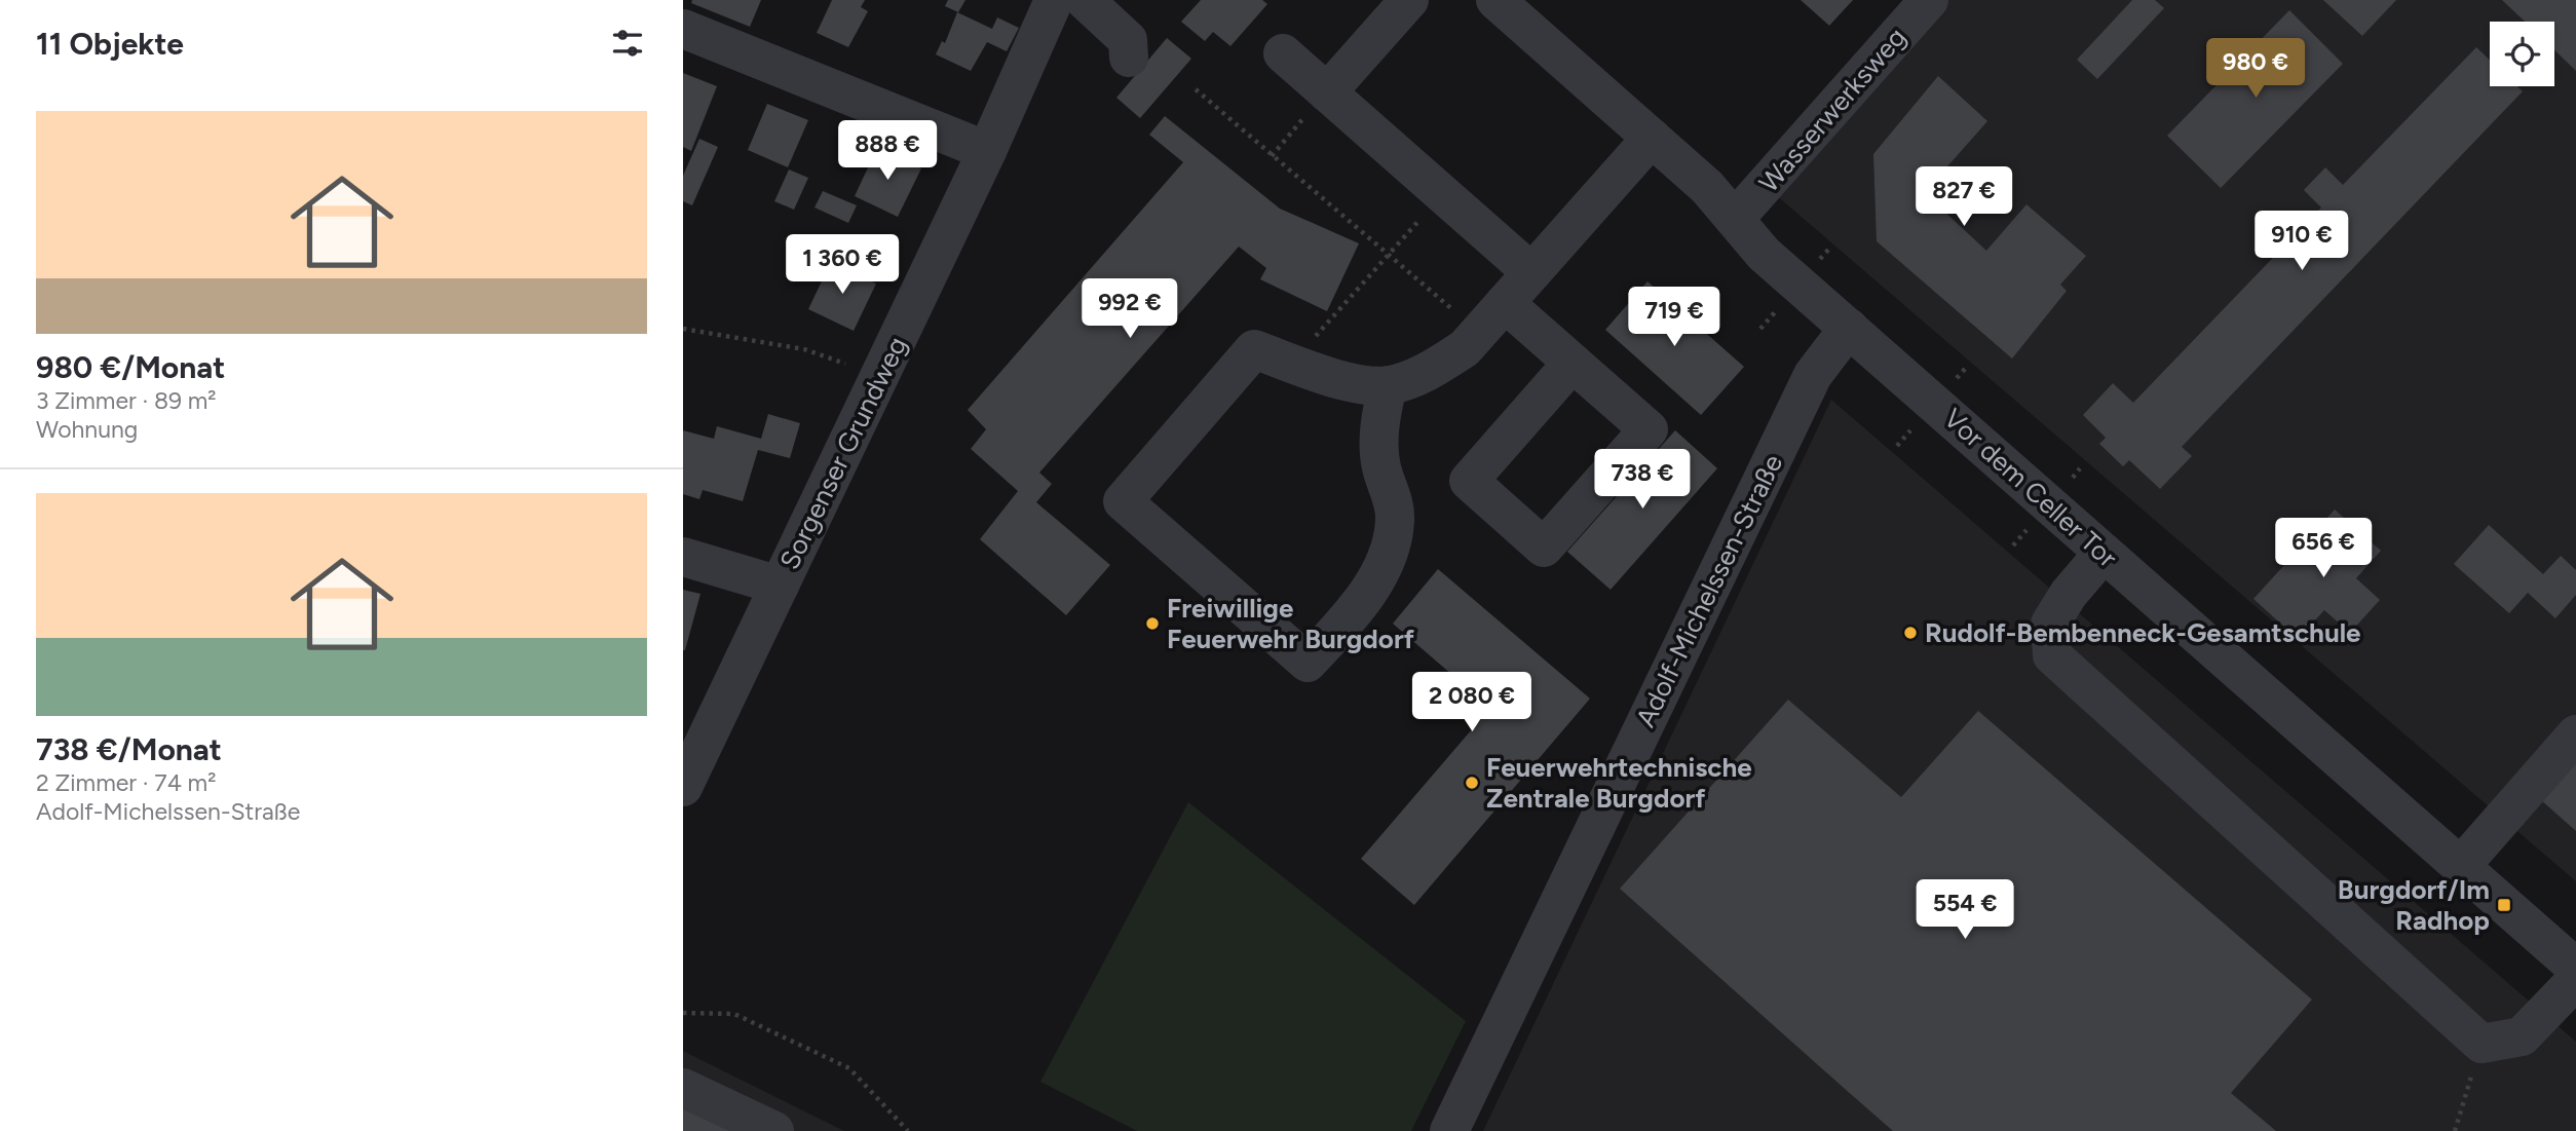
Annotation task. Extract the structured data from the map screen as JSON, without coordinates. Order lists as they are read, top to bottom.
{
  "streets": {
    "street": [
      "Wasserwerksweg",
      "Sorgenser Grundweg",
      "Vor dem Celler Tor",
      "Adolf-Michelssen-Straße"
    ]
  },
  "crossings": [
    ["Wasserwerksweg", "Vor dem Celler Tor"],
    ["Vor dem Celler Tor", "Adolf-Michelssen-Straße"]
  ],
  "places": {
    "other": ["Freiwillige Feuerwehr Burgdorf", "Rudolf-Bembenneck-Gesamtschule", "Feuerwehrtechnische Zentrale Burgdorf"],
    "transit": ["Burgdorf/Im Radhop"]
  },
  "page": {
    "heading": "11 Objekte",
    "price": [
      "980 €",
      "888 €",
      "827 €",
      "910 €",
      "1 360 €",
      "992 €",
      "719 €",
      "738 €",
      "656 €",
      "2 080 €",
      "554 €"
    ],
    "list": [
      {
        "name": "980 €/Monat",
        "note": "3 Zimmer · 89 m² · Wohnung"
      },
      {
        "name": "738 €/Monat",
        "note": "2 Zimmer · 74 m² · Adolf-Michelssen-Straße"
      }
    ]
  }
}
